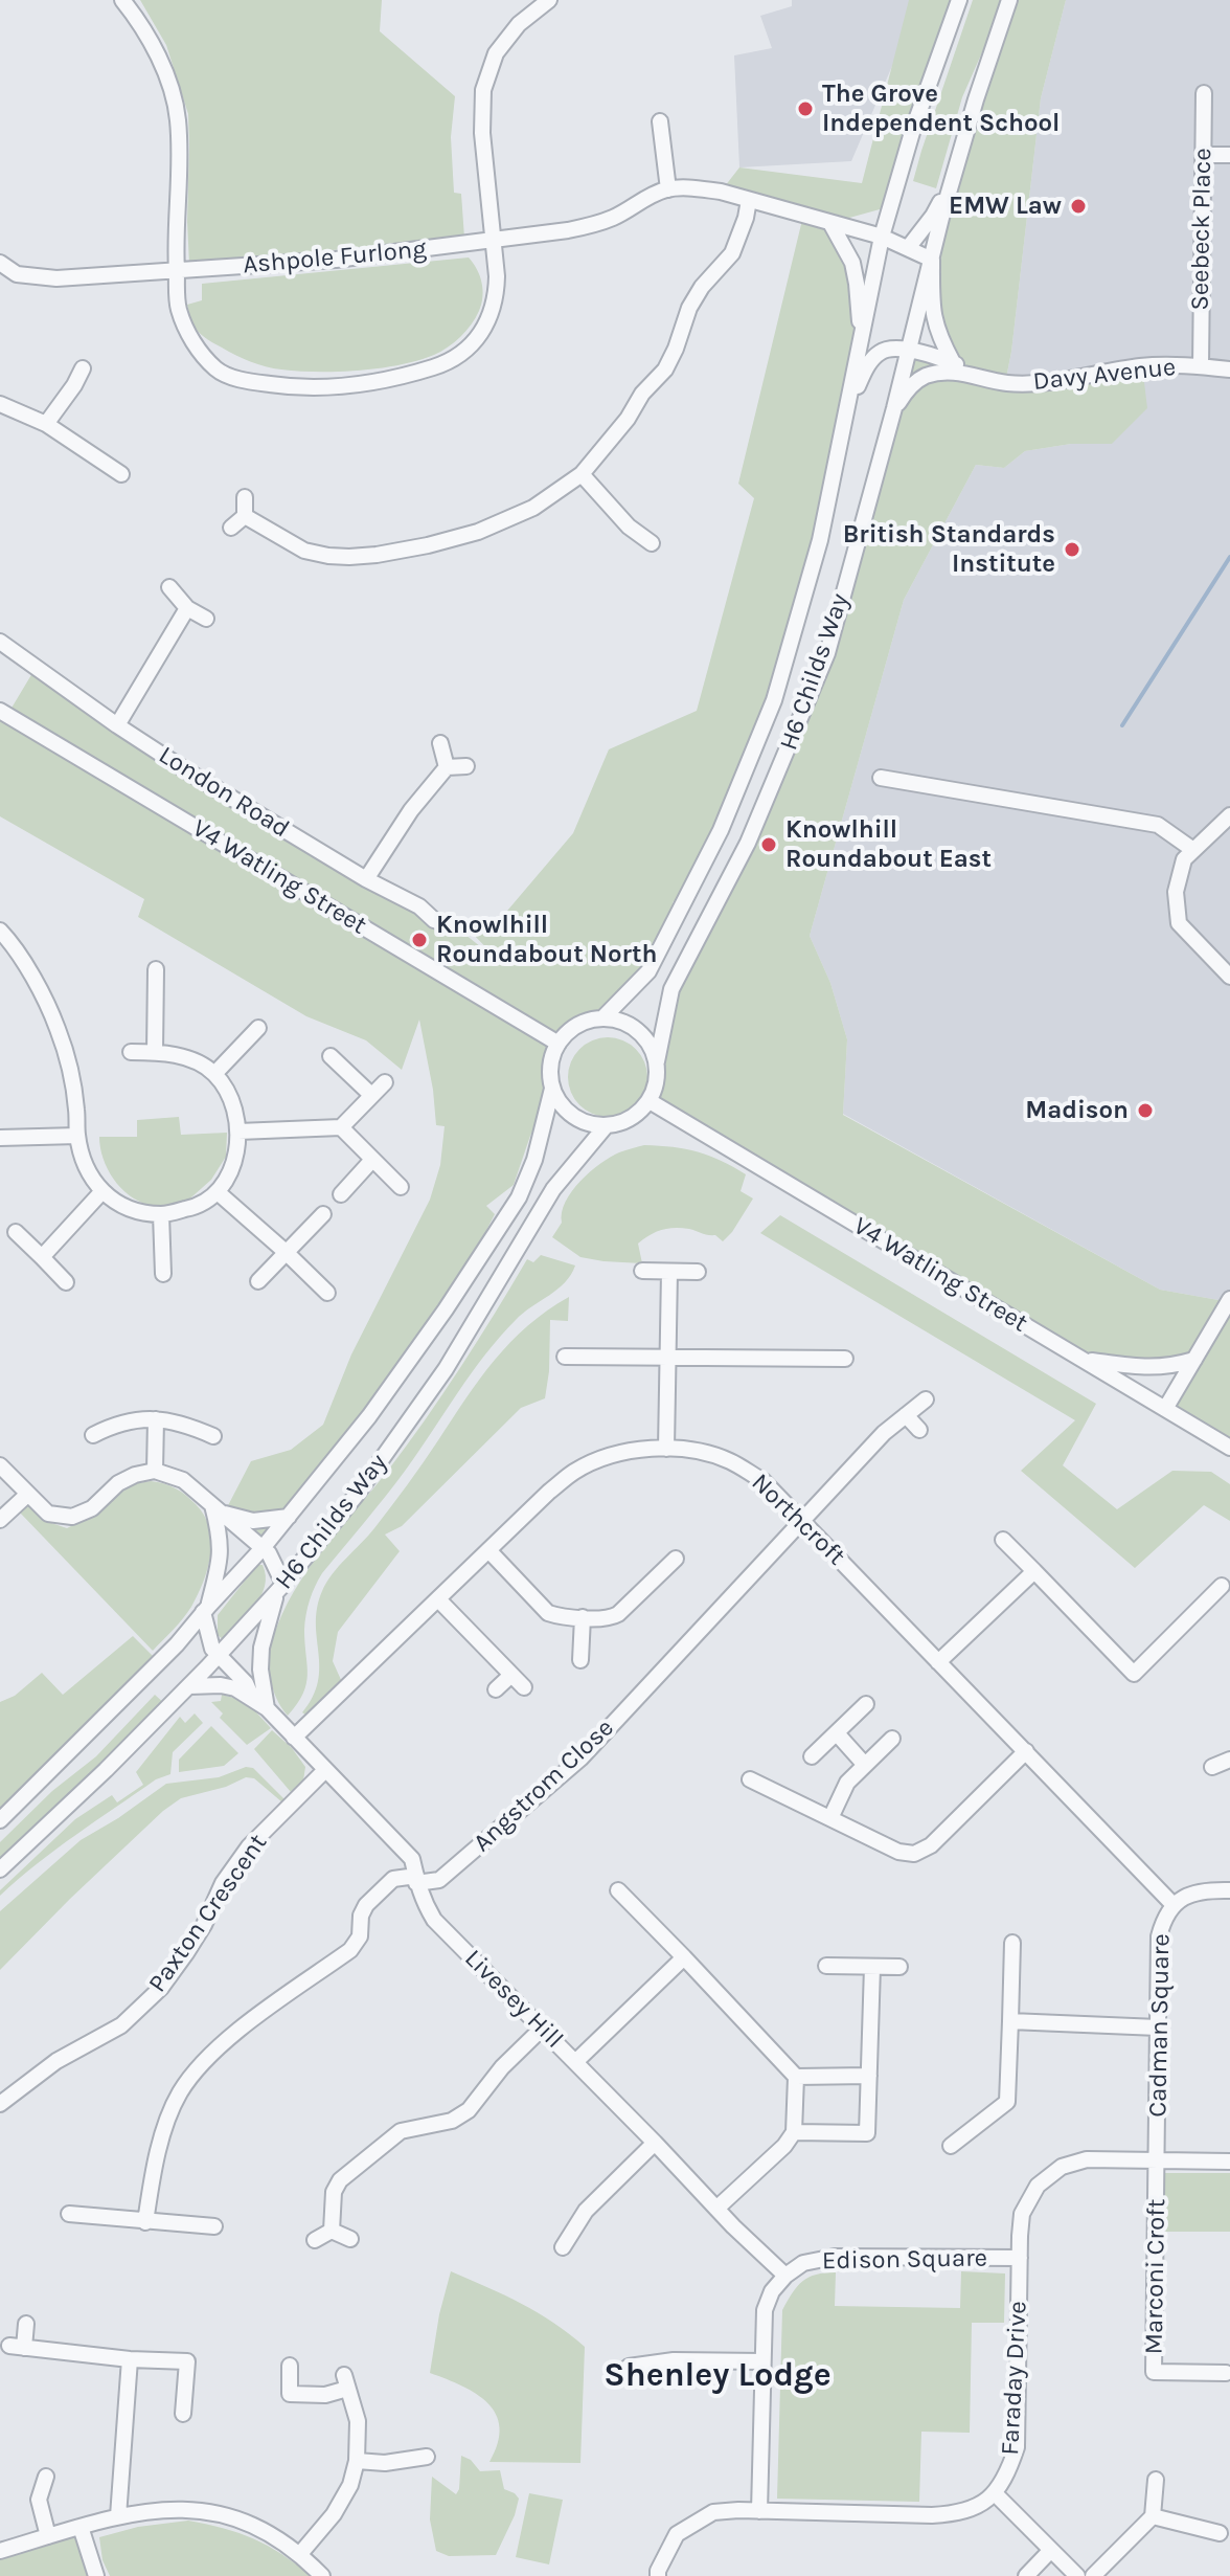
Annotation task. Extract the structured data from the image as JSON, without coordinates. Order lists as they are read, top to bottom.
{
  "streets": {
    "street": [
      "Seebeck Place",
      "Ashpole Furlong",
      "Davy Avenue",
      "H6 Childs Way",
      "London Road",
      "V4 Watling Street",
      "Northcroft",
      "Angstrom Close",
      "Paxton Crescent",
      "Livesey Hill",
      "Cadman Square",
      "Edison Square",
      "Marconi Croft",
      "Faraday Drive"
    ]
  },
  "crossings": [
    ["Seebeck Place", "Davy Avenue"],
    ["Ashpole Furlong", "H6 Childs Way"],
    ["Davy Avenue", "H6 Childs Way"],
    ["H6 Childs Way", "V4 Watling Street"],
    ["H6 Childs Way", "Livesey Hill"],
    ["Northcroft", "Angstrom Close"],
    ["Northcroft", "Livesey Hill"],
    ["Northcroft", "Cadman Square"],
    ["Angstrom Close", "Livesey Hill"],
    ["Paxton Crescent", "Livesey Hill"],
    ["Livesey Hill", "Edison Square"],
    ["Cadman Square", "Marconi Croft"],
    ["Cadman Square", "Faraday Drive"],
    ["Edison Square", "Faraday Drive"],
    ["Marconi Croft", "Faraday Drive"]
  ],
  "districts": ["Shenley Lodge"],
  "places": [
    "The Grove Independent School",
    "EMW Law",
    "British Standards Institute",
    "Knowlhill Roundabout East",
    "Knowlhill Roundabout North",
    "Madison"
  ]
}
